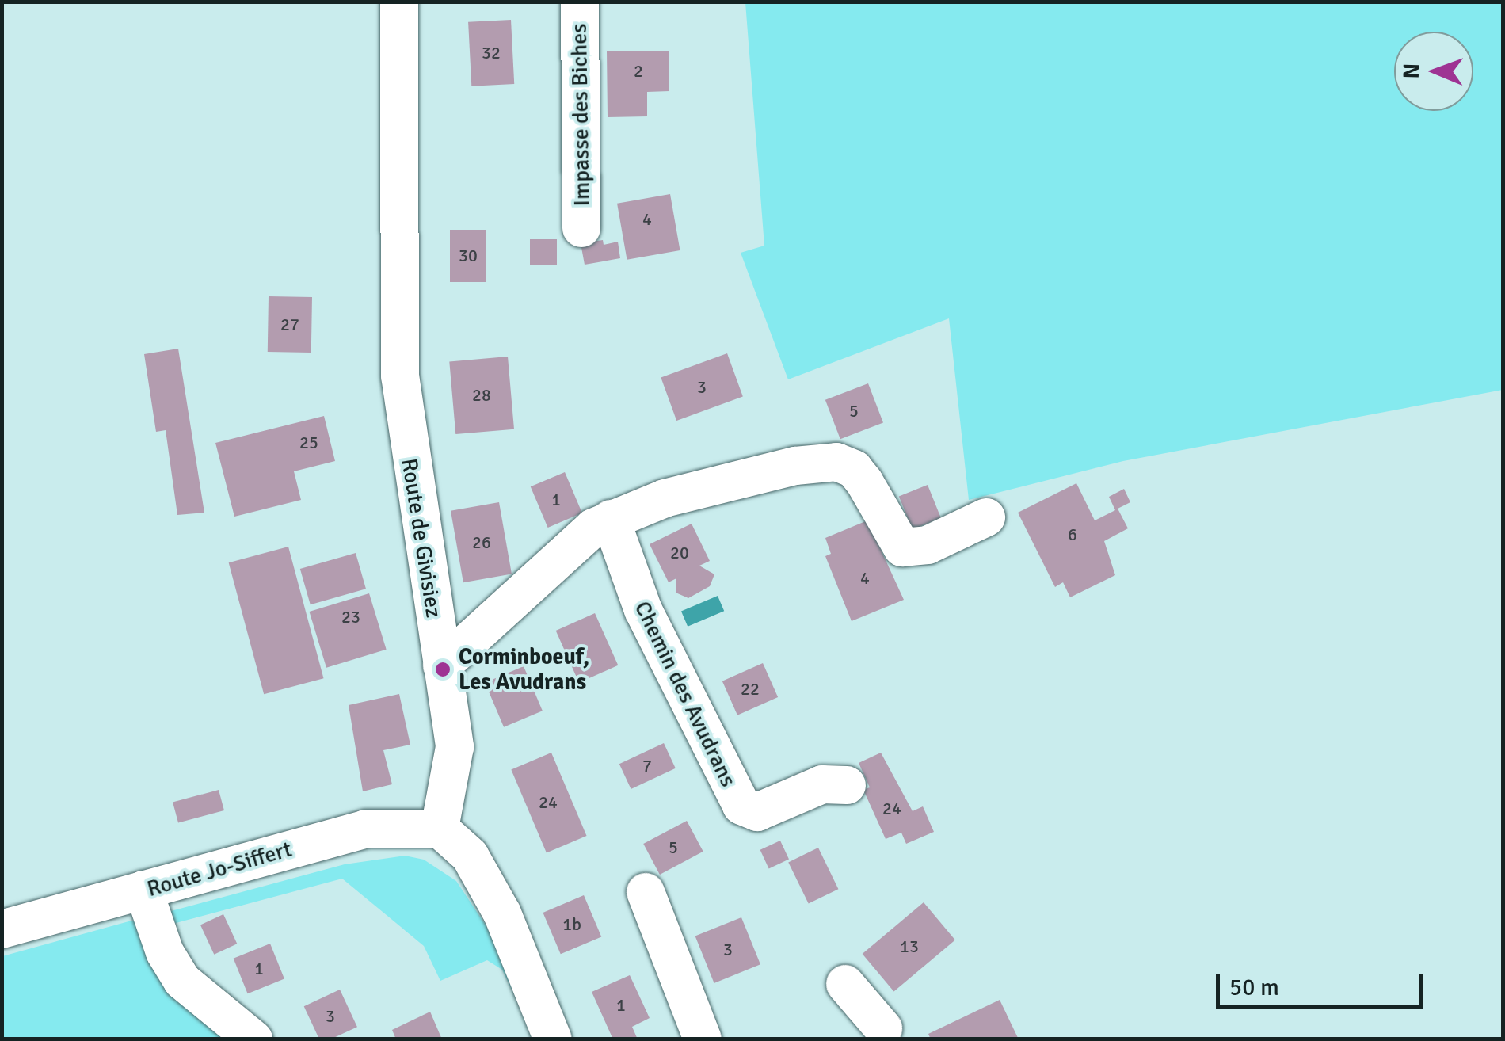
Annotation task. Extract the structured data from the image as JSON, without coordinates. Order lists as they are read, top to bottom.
{
  "streets": {
    "street": [
      "Impasse des Biches",
      "Route de Givisiez",
      "Chemin des Avudrans",
      "Route Jo-Siffert"
    ]
  },
  "crossings": [
    ["Route de Givisiez", "Route Jo-Siffert"]
  ],
  "places": ["Corminboeuf, Les Avudrans"],
  "house_numbers": [
    "32",
    "2",
    "4",
    "30",
    "27",
    "3",
    "28",
    "5",
    "25",
    "1",
    "6",
    "26",
    "20",
    "4",
    "23",
    "22",
    "7",
    "24",
    "24",
    "5",
    "1b",
    "13",
    "3",
    "1",
    "1",
    "3"
  ],
  "scale_bar": "50 m",
  "north": "left"
}
